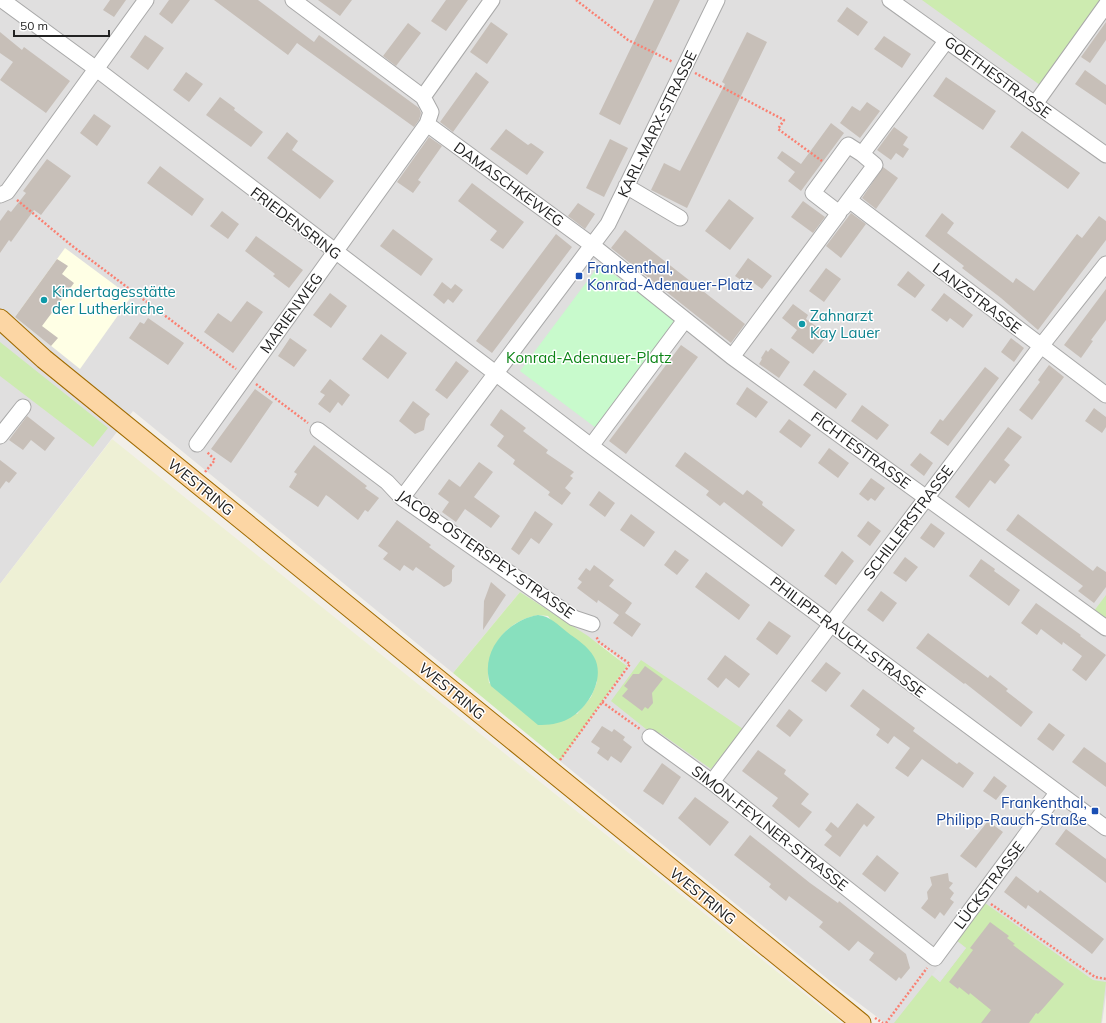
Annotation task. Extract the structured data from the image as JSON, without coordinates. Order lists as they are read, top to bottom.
{
  "streets": {
    "main road": ["WESTRING"],
    "street": [
      "GOETHESTRASSE",
      "KARL-MARX-STRASSE",
      "DAMASCHKEWEG",
      "FRIEDENSRING",
      "LANZSTRASSE",
      "MARIENWEG",
      "FICHTESTRASSE",
      "SCHILLERSTRASSE",
      "JACOB-OSTERSPEY-STRASSE",
      "PHILIPP-RAUCH-STRASSE",
      "SIMON-FEYLNER-STRASSE",
      "LÜCKSTRASSE"
    ]
  },
  "crossings": [
    ["KARL-MARX-STRASSE", "DAMASCHKEWEG"],
    ["DAMASCHKEWEG", "MARIENWEG"],
    ["FRIEDENSRING", "MARIENWEG"],
    ["FRIEDENSRING", "PHILIPP-RAUCH-STRASSE"],
    ["LANZSTRASSE", "SCHILLERSTRASSE"],
    ["FICHTESTRASSE", "SCHILLERSTRASSE"],
    ["SCHILLERSTRASSE", "PHILIPP-RAUCH-STRASSE"],
    ["SCHILLERSTRASSE", "SIMON-FEYLNER-STRASSE"],
    ["PHILIPP-RAUCH-STRASSE", "LÜCKSTRASSE"],
    ["SIMON-FEYLNER-STRASSE", "LÜCKSTRASSE"]
  ],
  "parks": ["Konrad-Adenauer-Platz"],
  "places": {
    "transit": ["Frankenthal, Konrad-Adenauer-Platz", "Frankenthal, Philipp-Rauch-Straße"],
    "other": ["Kindertagesstätte der Lutherkirche", "Zahnarzt Kay Lauer"]
  },
  "scale_bar": "50 m"
}
